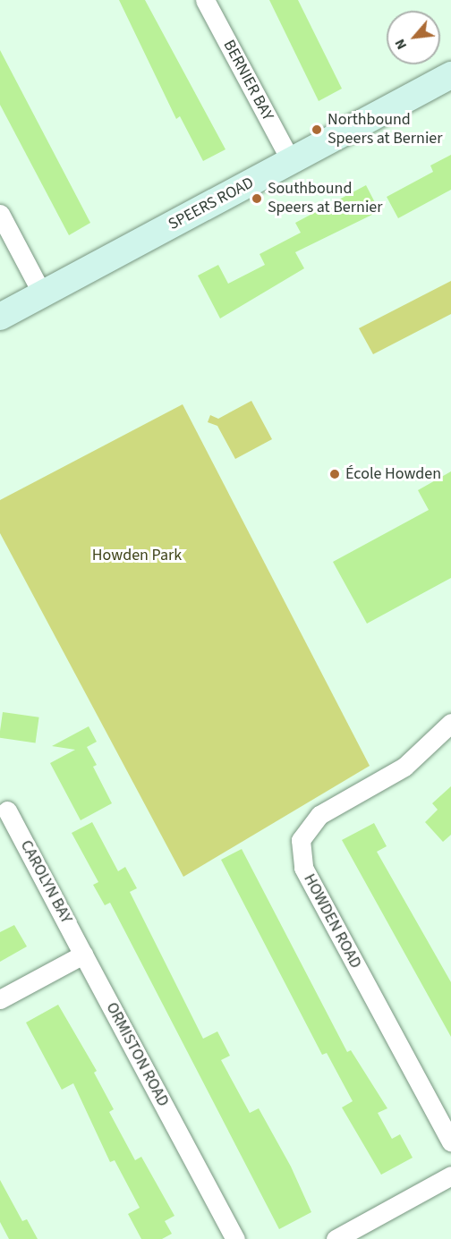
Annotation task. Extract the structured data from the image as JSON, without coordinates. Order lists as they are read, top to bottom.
{
  "streets": {
    "street": [
      "BERNIER BAY",
      "SPEERS ROAD",
      "CAROLYN BAY",
      "HOWDEN ROAD",
      "ORMISTON ROAD"
    ]
  },
  "crossings": [
    ["BERNIER BAY", "SPEERS ROAD"],
    ["CAROLYN BAY", "ORMISTON ROAD"]
  ],
  "parks": ["Howden Park"],
  "places": ["Northbound Speers at Bernier", "Southbound Speers at Bernier", "École Howden"],
  "north": "bottom left"
}
